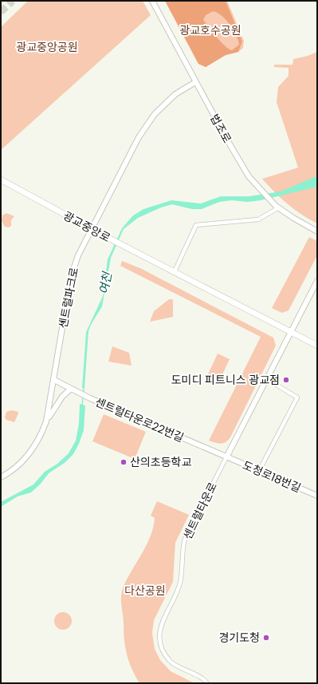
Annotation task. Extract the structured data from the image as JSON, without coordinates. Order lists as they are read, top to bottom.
{
  "streets": {
    "main road": ["광교중앙로"],
    "street": [
      "법조로",
      "센트럴파크로",
      "센트럴타운로22번길",
      "도청로18번길",
      "센트럴타운로"
    ]
  },
  "crossings": [
    ["법조로", "센트럴파크로"],
    ["광교중앙로", "센트럴파크로"],
    ["광교중앙로", "센트럴타운로"],
    ["센트럴파크로", "센트럴타운로22번길"],
    ["센트럴타운로22번길", "도청로18번길"],
    ["센트럴타운로22번길", "센트럴타운로"],
    ["도청로18번길", "센트럴타운로"]
  ],
  "water": ["여천"],
  "parks": ["광교호수공원", "광교중앙공원", "다산공원"],
  "places": ["도미디 피트니스 광교점", "산의초등학교", "경기도청"]
}
